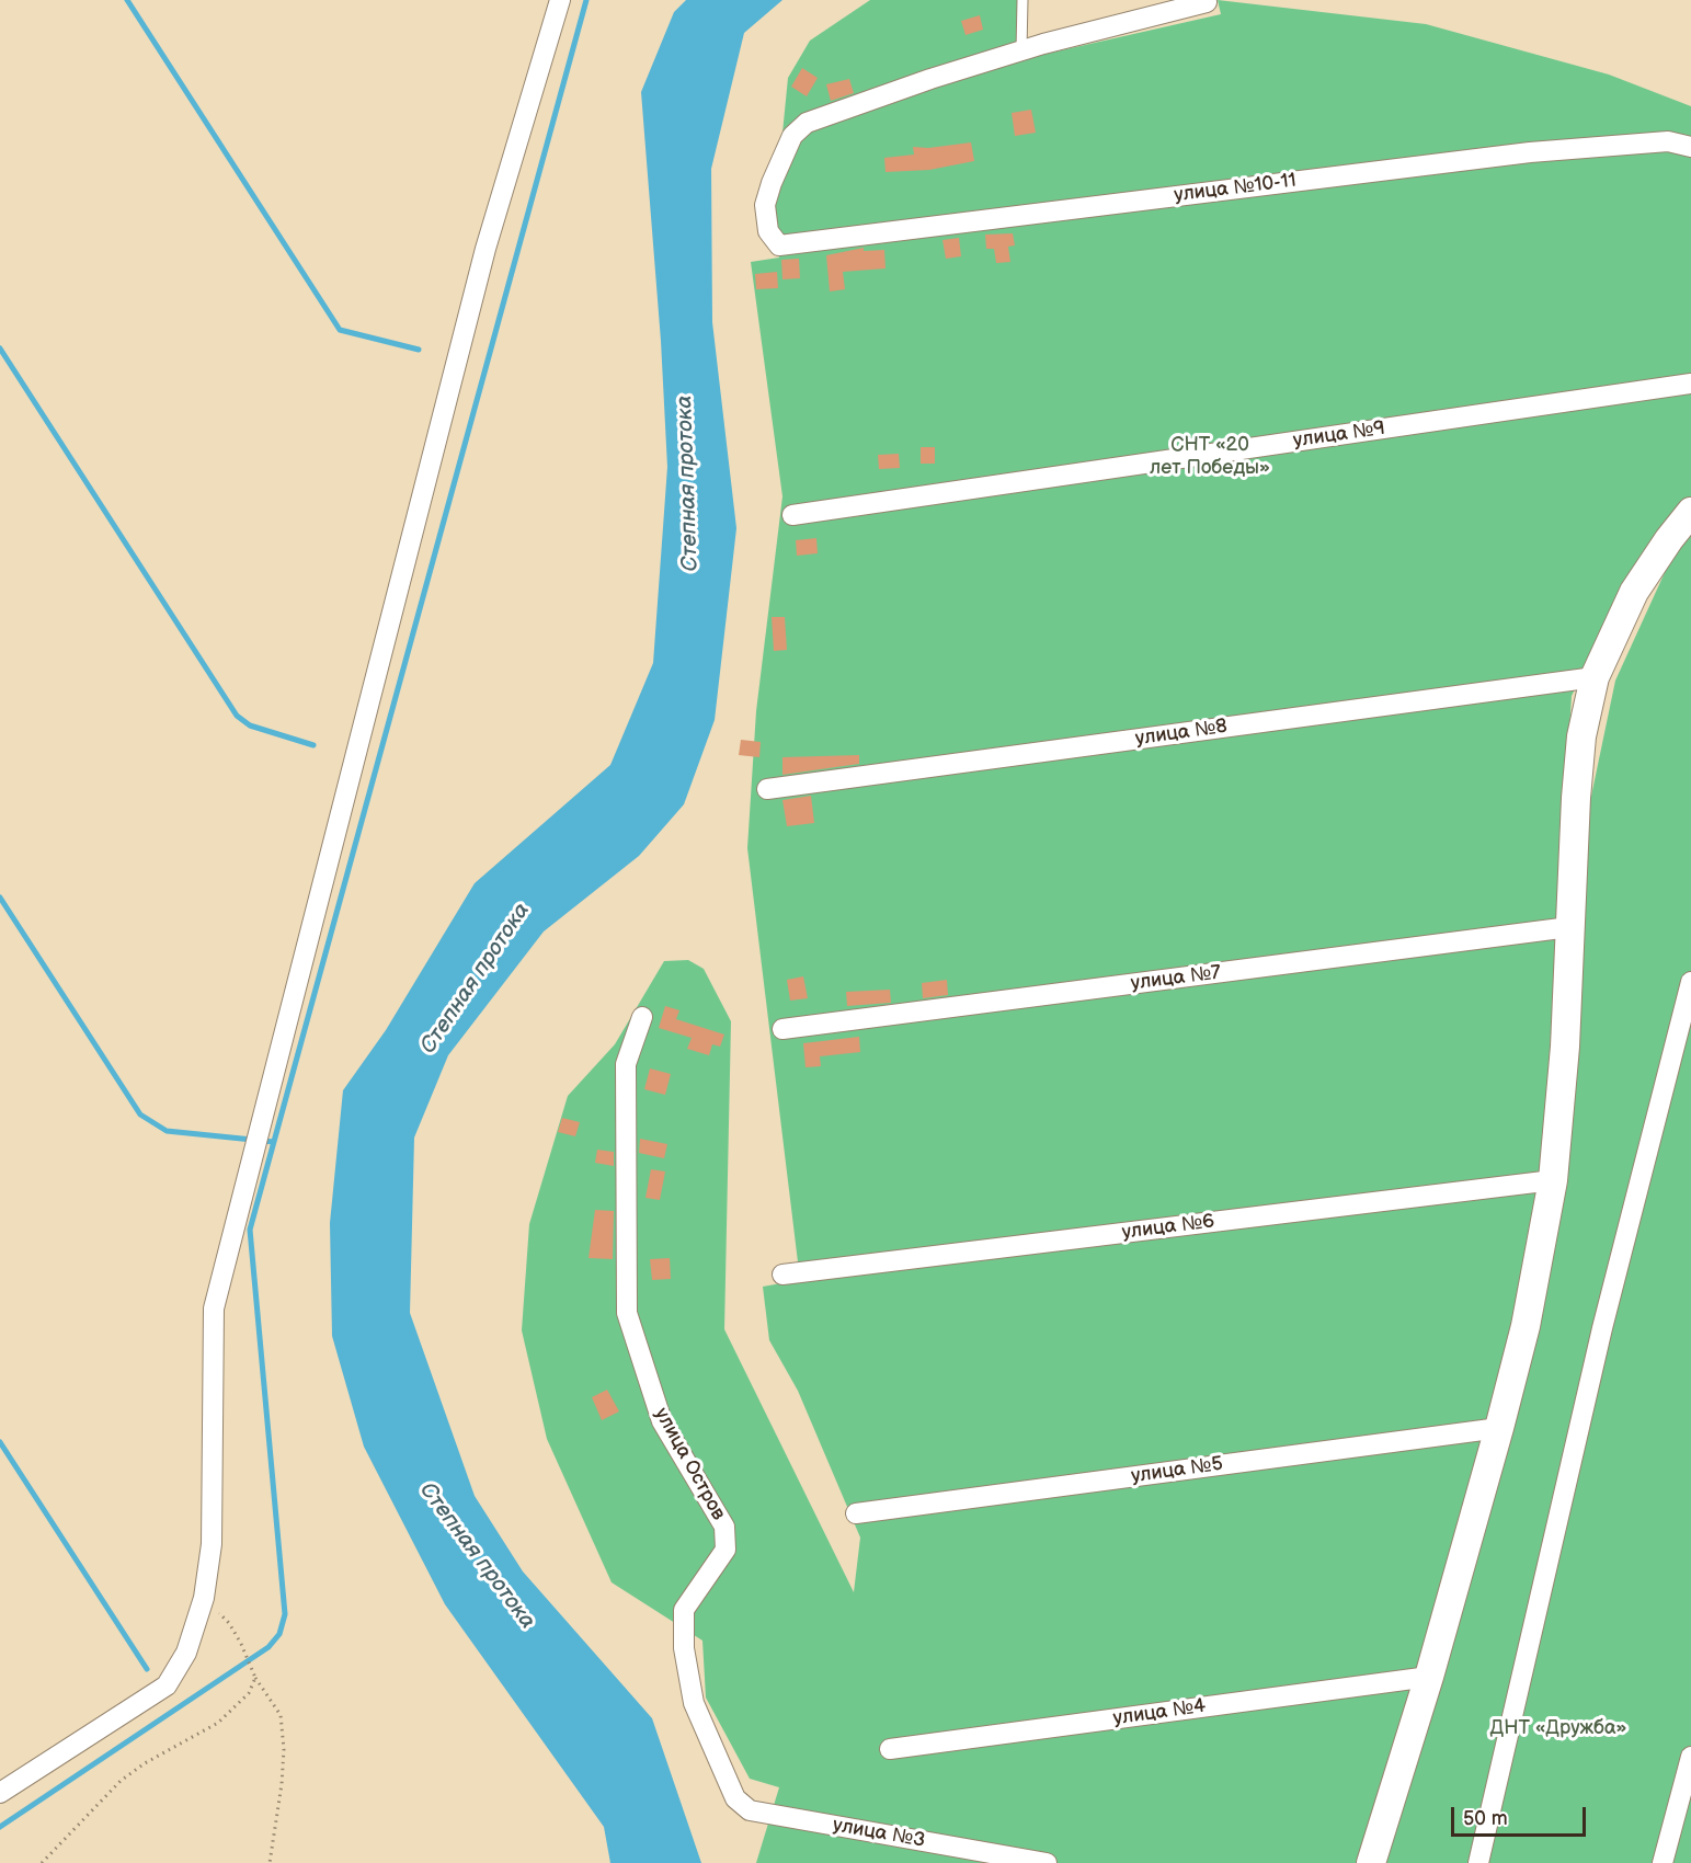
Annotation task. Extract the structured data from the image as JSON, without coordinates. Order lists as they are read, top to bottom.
{
  "streets": {
    "street": [
      "улица №10-11",
      "улица №9",
      "улица №8",
      "улица №7",
      "улица №6",
      "улица Остров",
      "улица №5",
      "улица №4",
      "улица №3"
    ]
  },
  "crossings": [
    ["улица Остров", "улица №3"]
  ],
  "water": ["Степная протока"],
  "parks": ["СНТ «20 лет Победы»", "ДНТ «Дружба»"],
  "scale_bar": "50 m"
}
